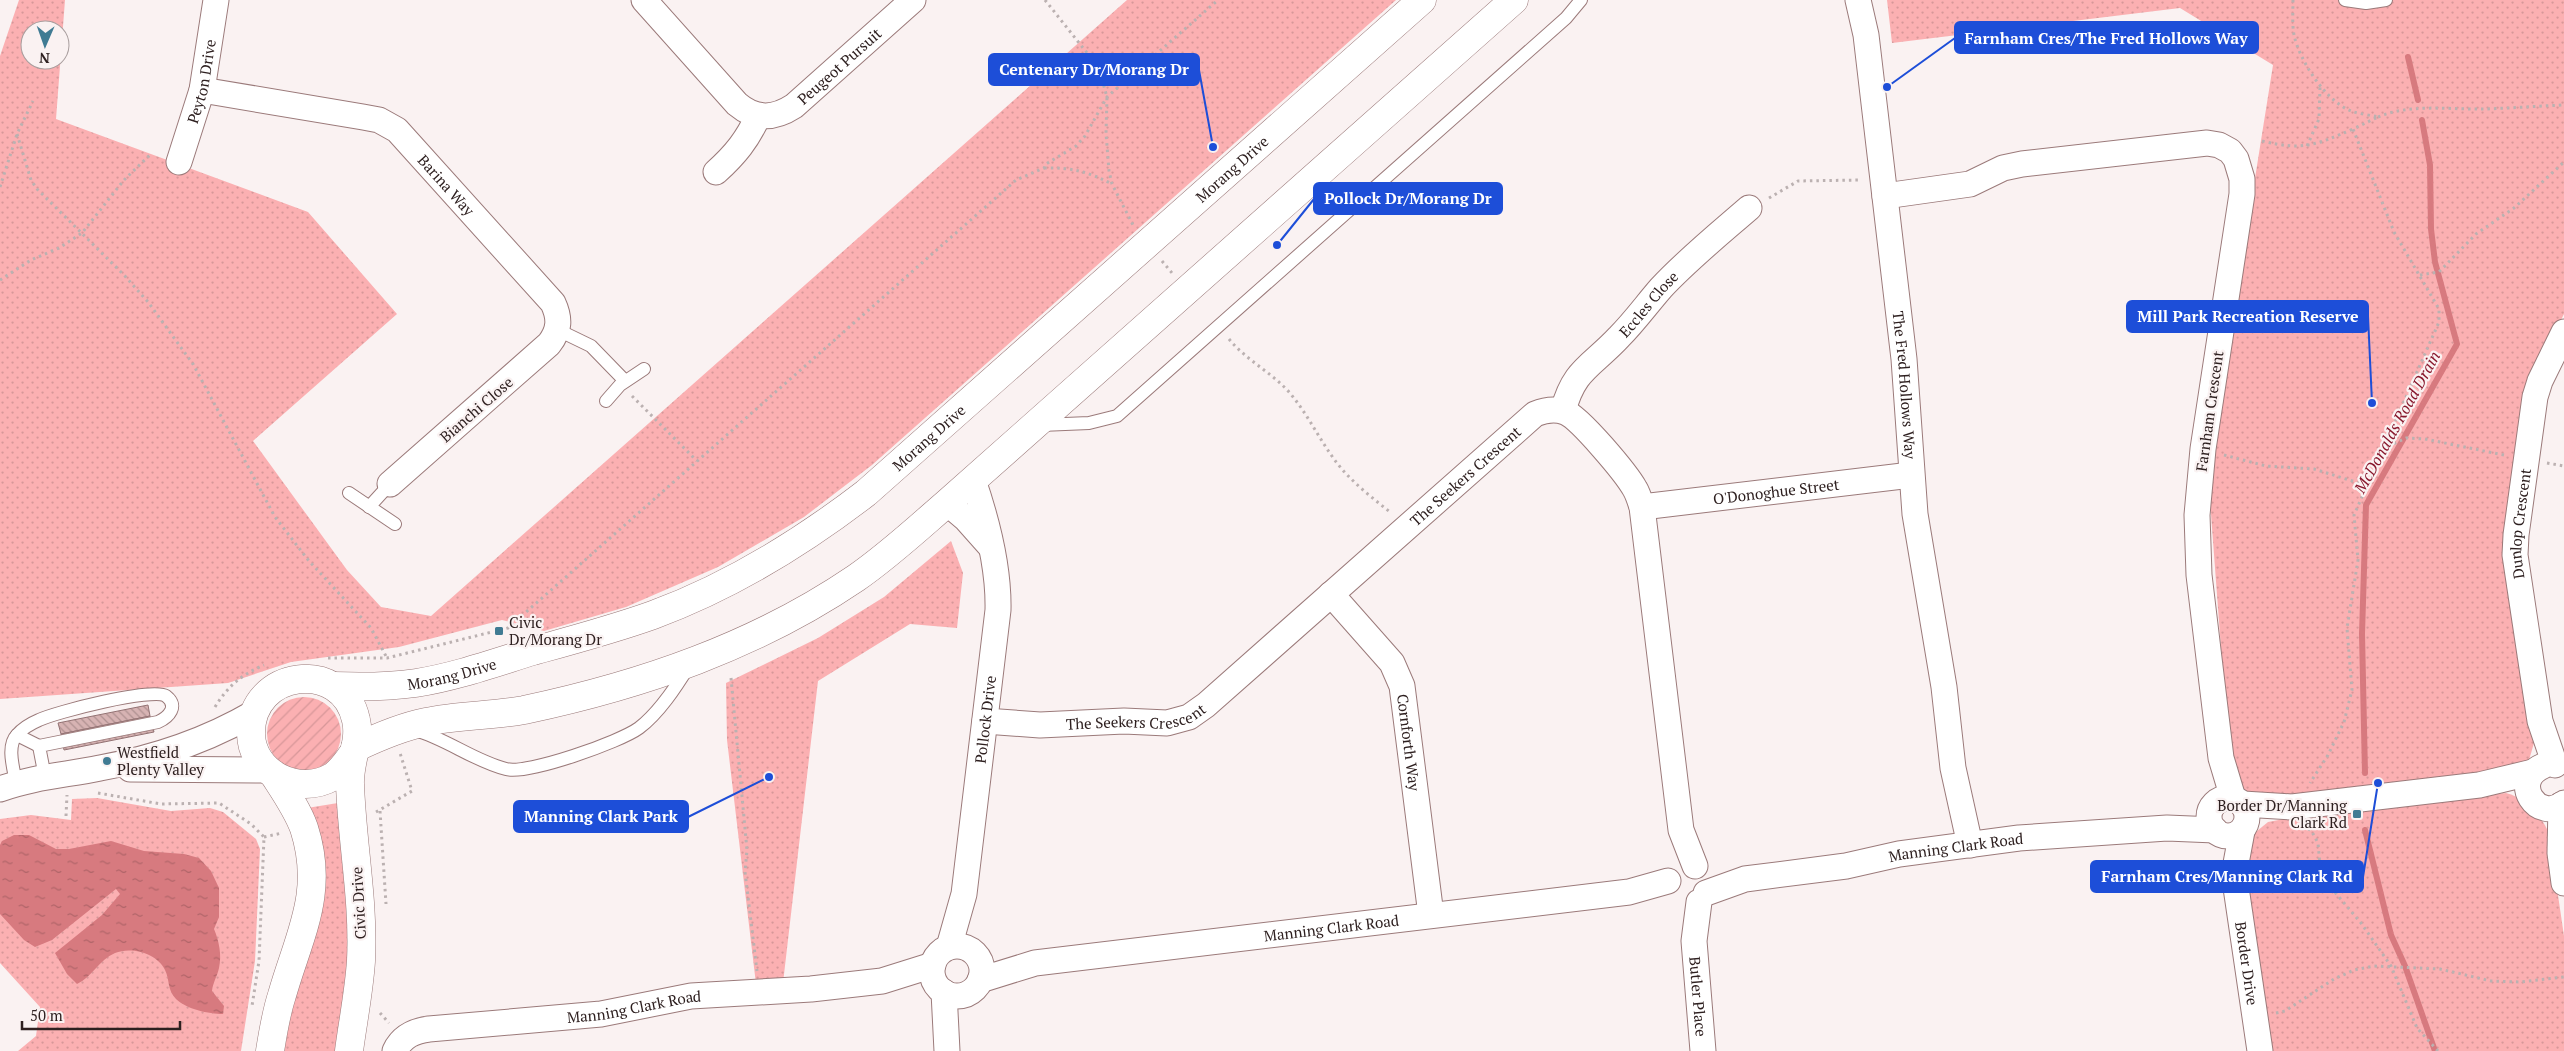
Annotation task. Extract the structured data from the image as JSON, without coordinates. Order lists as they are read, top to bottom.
{
  "streets": {
    "main road": ["Morang Drive", "Civic Drive"],
    "street": [
      "Peugeot Pursuit",
      "Peyton Drive",
      "Barina Way",
      "Eccles Close",
      "The Fred Hollows Way",
      "Bianchi Close",
      "Farnham Crescent",
      "The Seekers Crescent",
      "O'Donoghue Street",
      "Dunlop Crescent",
      "Pollock Drive",
      "Cornforth Way",
      "Manning Clark Road",
      "Border Drive",
      "Butler Place"
    ]
  },
  "crossings": [
    ["Peyton Drive", "Barina Way"],
    ["Morang Drive", "Civic Drive"],
    ["Barina Way", "Bianchi Close"],
    ["Eccles Close", "The Seekers Crescent"],
    ["The Fred Hollows Way", "Farnham Crescent"],
    ["The Fred Hollows Way", "O'Donoghue Street"],
    ["The Fred Hollows Way", "Manning Clark Road"],
    ["Farnham Crescent", "Manning Clark Road"],
    ["Farnham Crescent", "Border Drive"],
    ["The Seekers Crescent", "Pollock Drive"],
    ["The Seekers Crescent", "Cornforth Way"],
    ["Dunlop Crescent", "Manning Clark Road"],
    ["Pollock Drive", "Manning Clark Road"],
    ["Cornforth Way", "Manning Clark Road"],
    ["Manning Clark Road", "Border Drive"],
    ["Manning Clark Road", "Butler Place"]
  ],
  "water": ["McDonalds Road Drain"],
  "places": {
    "other": [
      "Farnham Cres/The Fred Hollows Way",
      "Centenary Dr/Morang Dr",
      "Pollock Dr/Morang Dr",
      "Mill Park Recreation Reserve",
      "Westfield Plenty Valley",
      "Manning Clark Park",
      "Farnham Cres/Manning Clark Rd"
    ],
    "transit": ["Civic Dr/Morang Dr", "Border Dr/Manning Clark Rd"]
  },
  "scale_bar": "50 m",
  "north": "bottom"
}
